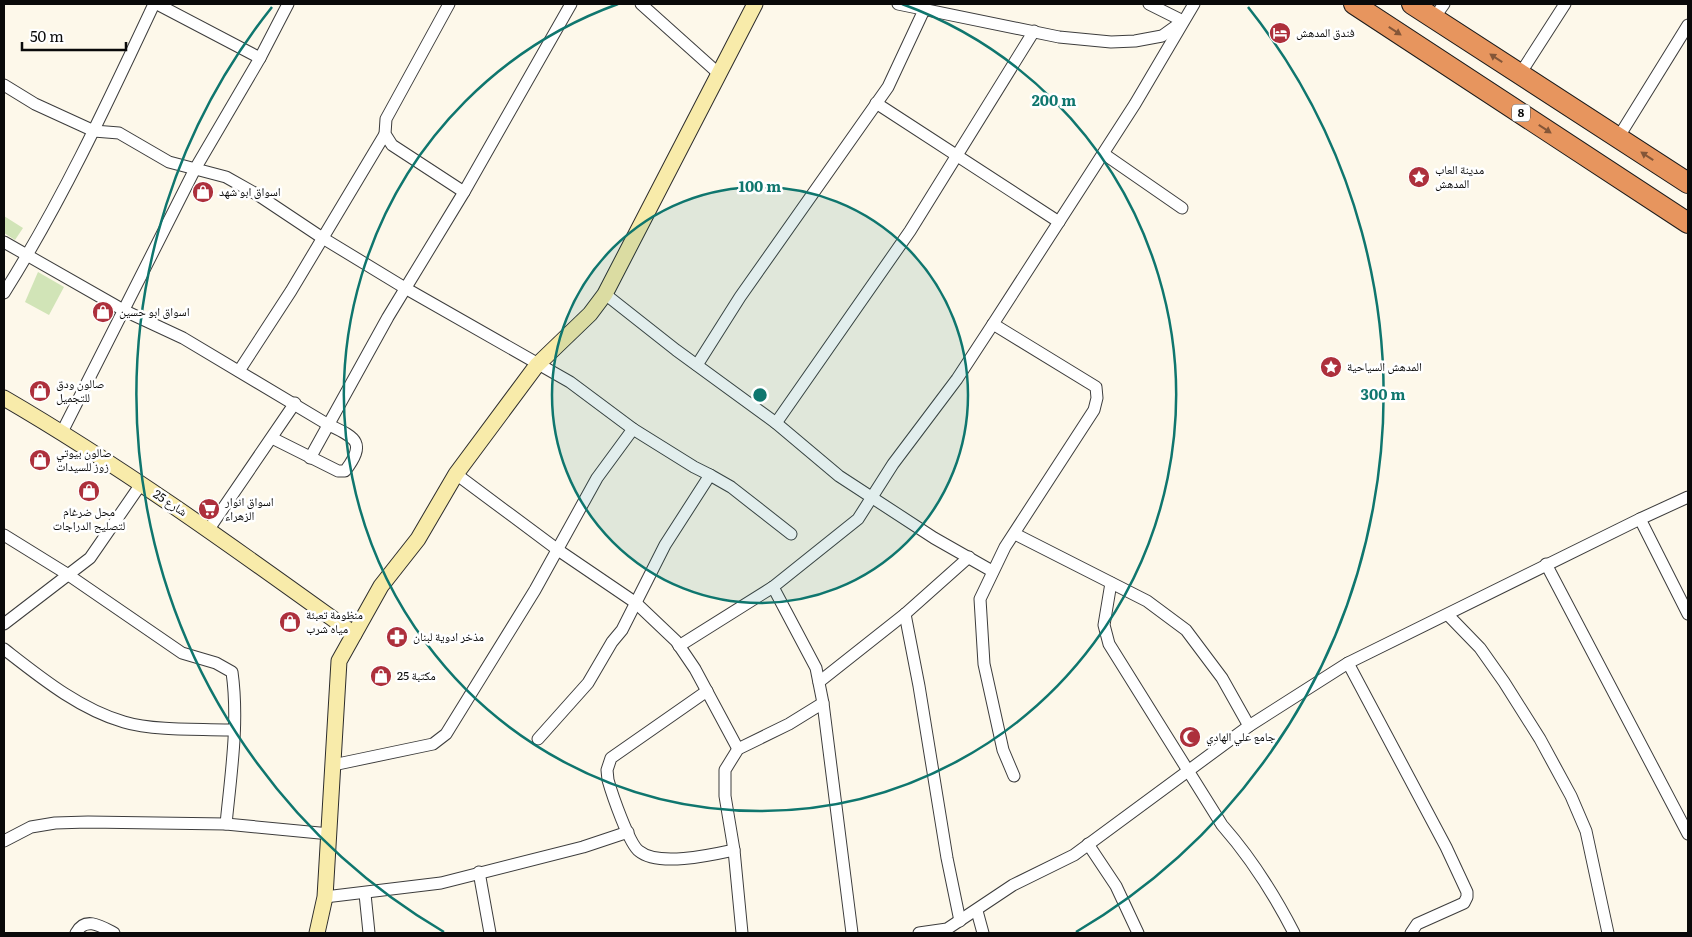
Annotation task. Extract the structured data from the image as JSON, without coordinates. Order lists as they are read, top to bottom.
{
  "streets": {
    "highway": ["8"],
    "street": ["شارع 25"]
  },
  "places": {
    "hotel": ["فندق المدهش"],
    "place": ["مدينة العاب المدهش", "المدهش السياحية"],
    "shop": [
      "اسواق ابو شهد",
      "اسواق ابو حسين",
      "صالون ودق للتجميل",
      "صالون بيوتي زوز للسيدات",
      "محل ضرغام لتصليح الدراجات",
      "منظومة تعبئة مياه شرب",
      "مكتبة 25"
    ],
    "supermarket": ["اسواق انوار الزهراء"],
    "pharmacy": ["مذخر ادوية لبنان"],
    "mosque": ["جامع علي الهادي"]
  },
  "scale_bar": "50 m",
  "rings": ["200 m", "100 m", "300 m"]
}
